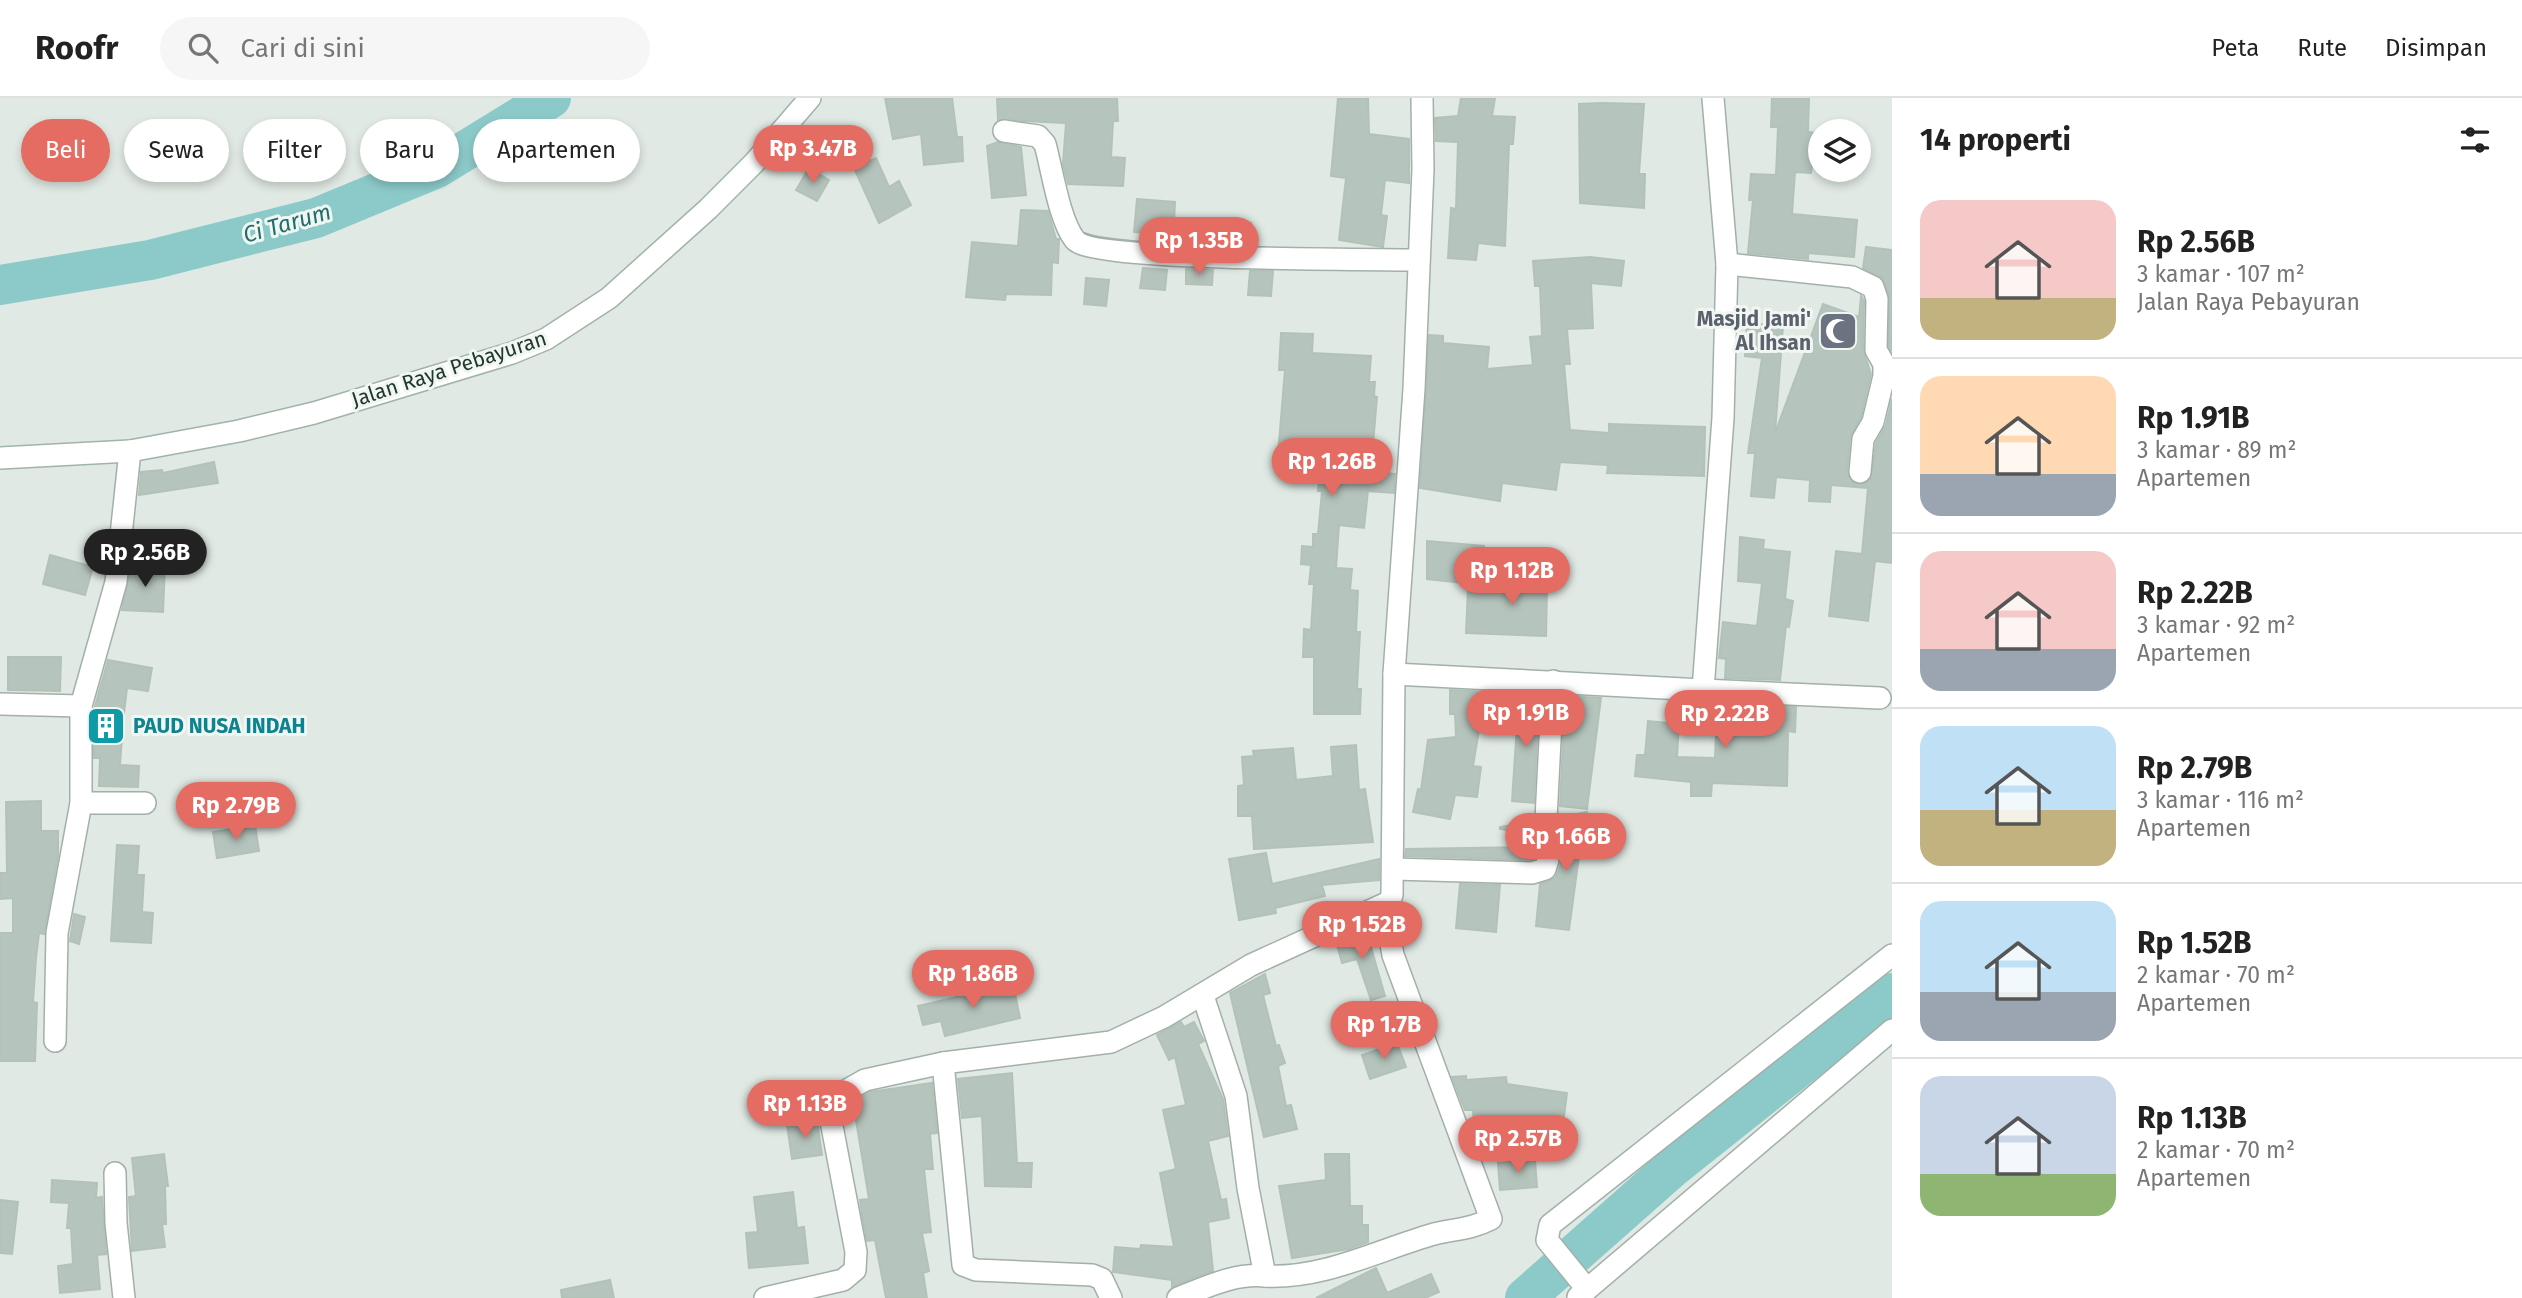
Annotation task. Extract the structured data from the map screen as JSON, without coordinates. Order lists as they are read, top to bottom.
{
  "streets": {
    "street": ["Jalan Raya Pebayuran"]
  },
  "water": ["Ci Tarum"],
  "places": {
    "mosque": ["Masjid Jami' Al Ihsan"],
    "building": ["PAUD NUSA INDAH"]
  },
  "page": {
    "header": "Roofr",
    "search": "Cari di sini",
    "nav": ["Peta", "Rute", "Disimpan"],
    "heading": "14 properti",
    "chip": [
      "Beli",
      "Sewa",
      "Filter",
      "Baru",
      "Apartemen"
    ],
    "price": [
      "Rp 3.47B",
      "Rp 1.35B",
      "Rp 1.26B",
      "Rp 2.56B",
      "Rp 1.12B",
      "Rp 1.91B",
      "Rp 2.22B",
      "Rp 2.79B",
      "Rp 1.66B",
      "Rp 1.52B",
      "Rp 1.86B",
      "Rp 1.7B",
      "Rp 1.13B",
      "Rp 2.57B"
    ],
    "list": [
      {
        "name": "Rp 2.56B",
        "note": "3 kamar · 107 m² · Jalan Raya Pebayuran"
      },
      {
        "name": "Rp 1.91B",
        "note": "3 kamar · 89 m² · Apartemen"
      },
      {
        "name": "Rp 2.22B",
        "note": "3 kamar · 92 m² · Apartemen"
      },
      {
        "name": "Rp 2.79B",
        "note": "3 kamar · 116 m² · Apartemen"
      },
      {
        "name": "Rp 1.52B",
        "note": "2 kamar · 70 m² · Apartemen"
      },
      {
        "name": "Rp 1.13B",
        "note": "2 kamar · 70 m² · Apartemen"
      }
    ]
  }
}
